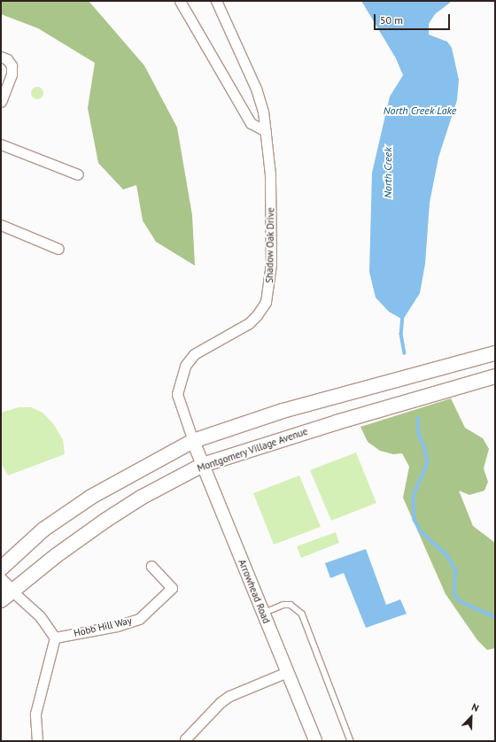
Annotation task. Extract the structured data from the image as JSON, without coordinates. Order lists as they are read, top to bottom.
{
  "streets": {
    "main road": ["Montgomery Village Avenue"],
    "street": ["Shadow Oak Drive", "Arrowhead Road", "Hobb Hill Way"]
  },
  "crossings": [
    ["Shadow Oak Drive", "Arrowhead Road"],
    ["Montgomery Village Avenue", "Arrowhead Road"]
  ],
  "water": ["North Creek Lake", "North Creek"],
  "scale_bar": "50 m",
  "north": "top right"
}
